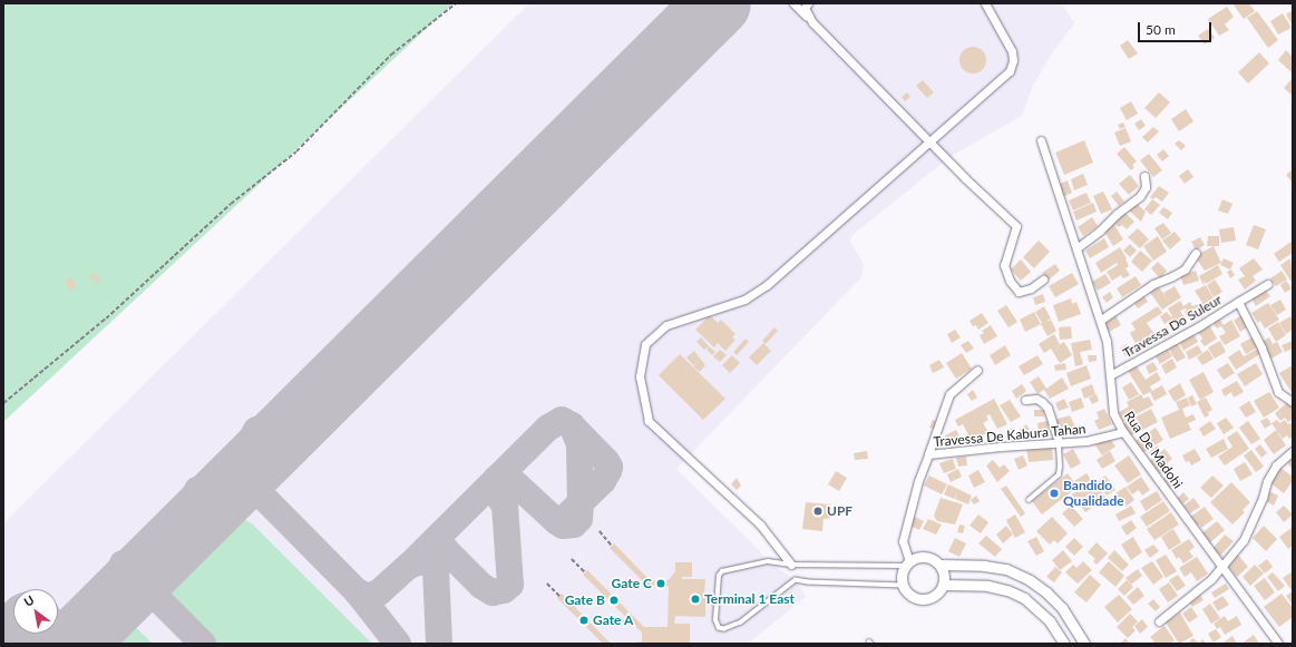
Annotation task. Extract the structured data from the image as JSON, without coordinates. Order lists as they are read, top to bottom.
{
  "streets": {
    "street": ["Travessa Do Suleur", "Travessa De Kabura Tahan", "Rua De Madohi"]
  },
  "crossings": [
    ["Travessa Do Suleur", "Rua De Madohi"],
    ["Travessa De Kabura Tahan", "Rua De Madohi"]
  ],
  "places": [
    "Bandido Qualidade",
    "UPF",
    "Gate C",
    "Terminal 1 East",
    "Gate B",
    "Gate A"
  ],
  "scale_bar": "50 m",
  "north": "top left"
}
